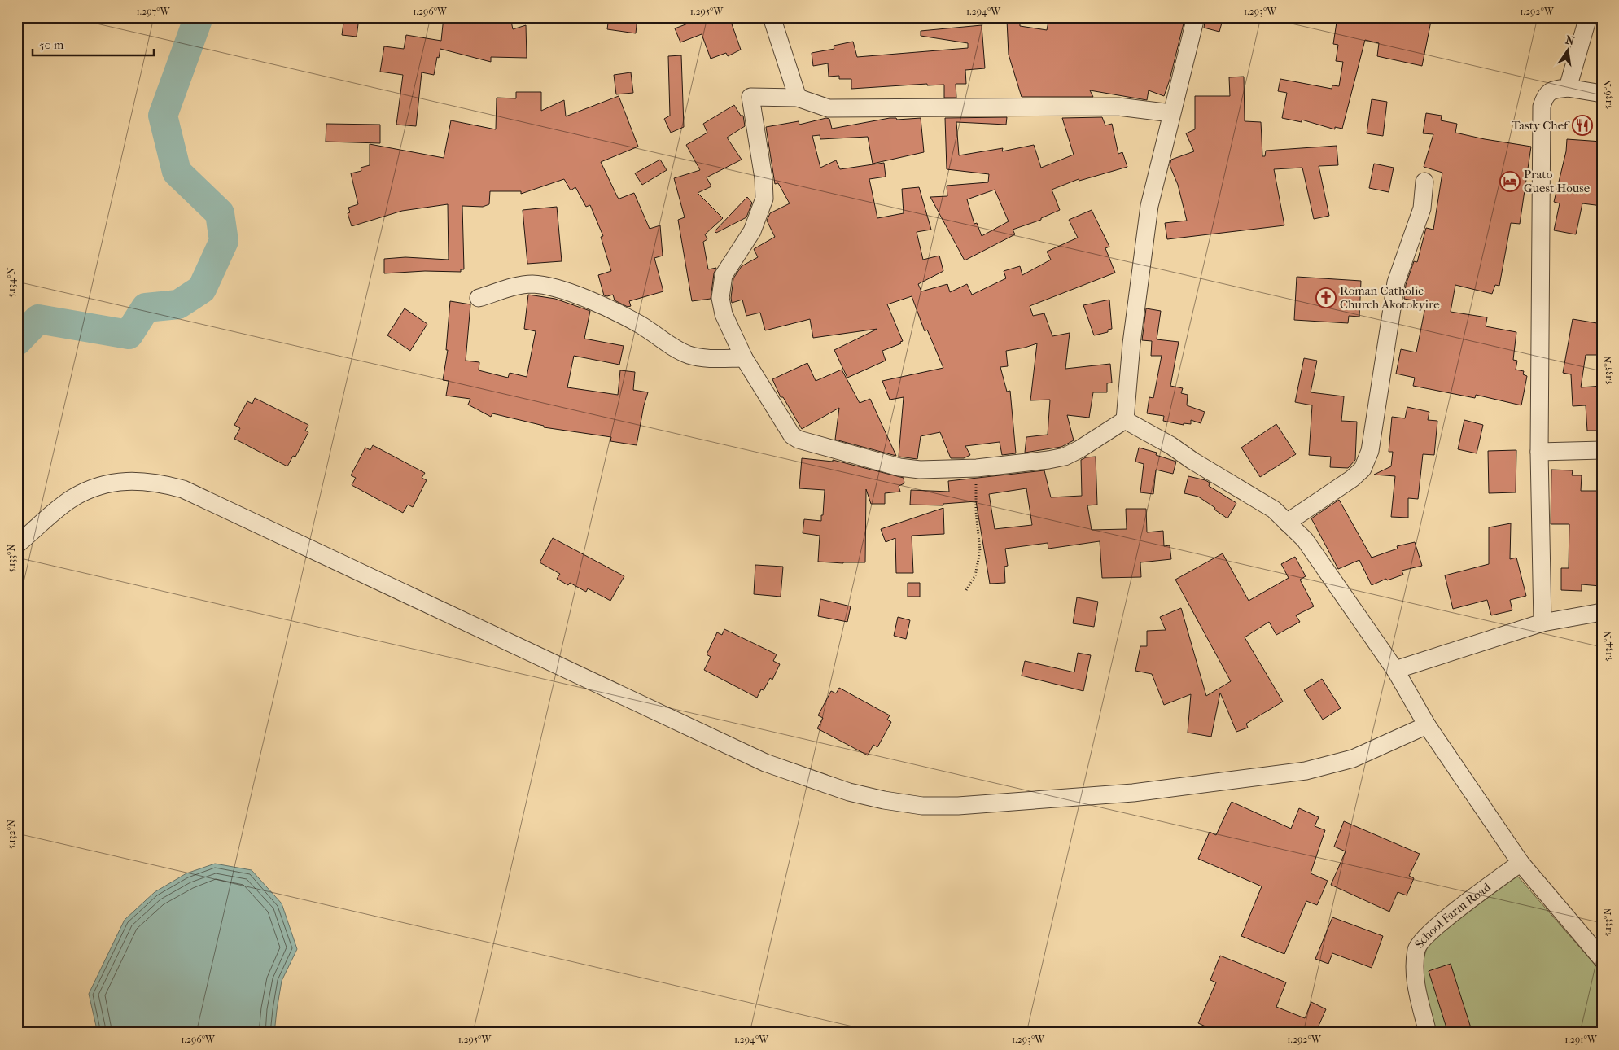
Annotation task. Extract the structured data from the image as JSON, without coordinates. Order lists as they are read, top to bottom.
{
  "streets": {
    "street": ["School Farm Road"]
  },
  "places": {
    "restaurant": ["Tasty Chef"],
    "hotel": ["Prato Guest House"],
    "church": ["Roman Catholic Church Akotokyire"]
  },
  "scale_bar": "50 m",
  "north": "top",
  "coordinates": [
    "1.297°W",
    "1.296°W",
    "1.295°W",
    "1.294°W",
    "1.293°W",
    "1.292°W",
    "5.136°N",
    "5.134°N",
    "5.135°N",
    "5.133°N",
    "5.132°N",
    "1.291°W"
  ]
}
